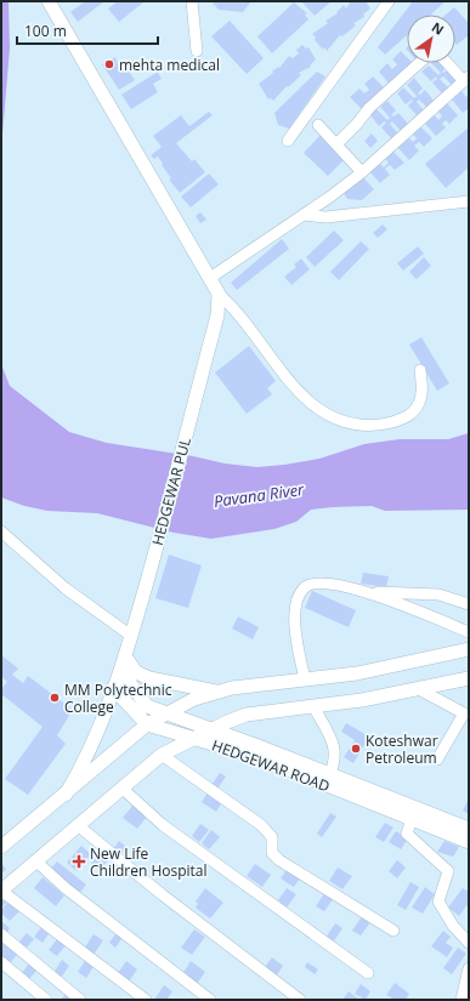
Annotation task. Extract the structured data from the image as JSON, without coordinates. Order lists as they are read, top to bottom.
{
  "streets": {
    "main road": ["HEDGEWAR PUL", "HEDGEWAR ROAD"]
  },
  "crossings": [
    ["HEDGEWAR PUL", "HEDGEWAR ROAD"]
  ],
  "water": ["Pavana River"],
  "places": {
    "other": ["mehta medical", "MM Polytechnic College", "Koteshwar Petroleum"],
    "health": ["New Life Children Hospital"]
  },
  "scale_bar": "100 m",
  "north": "top right"
}
